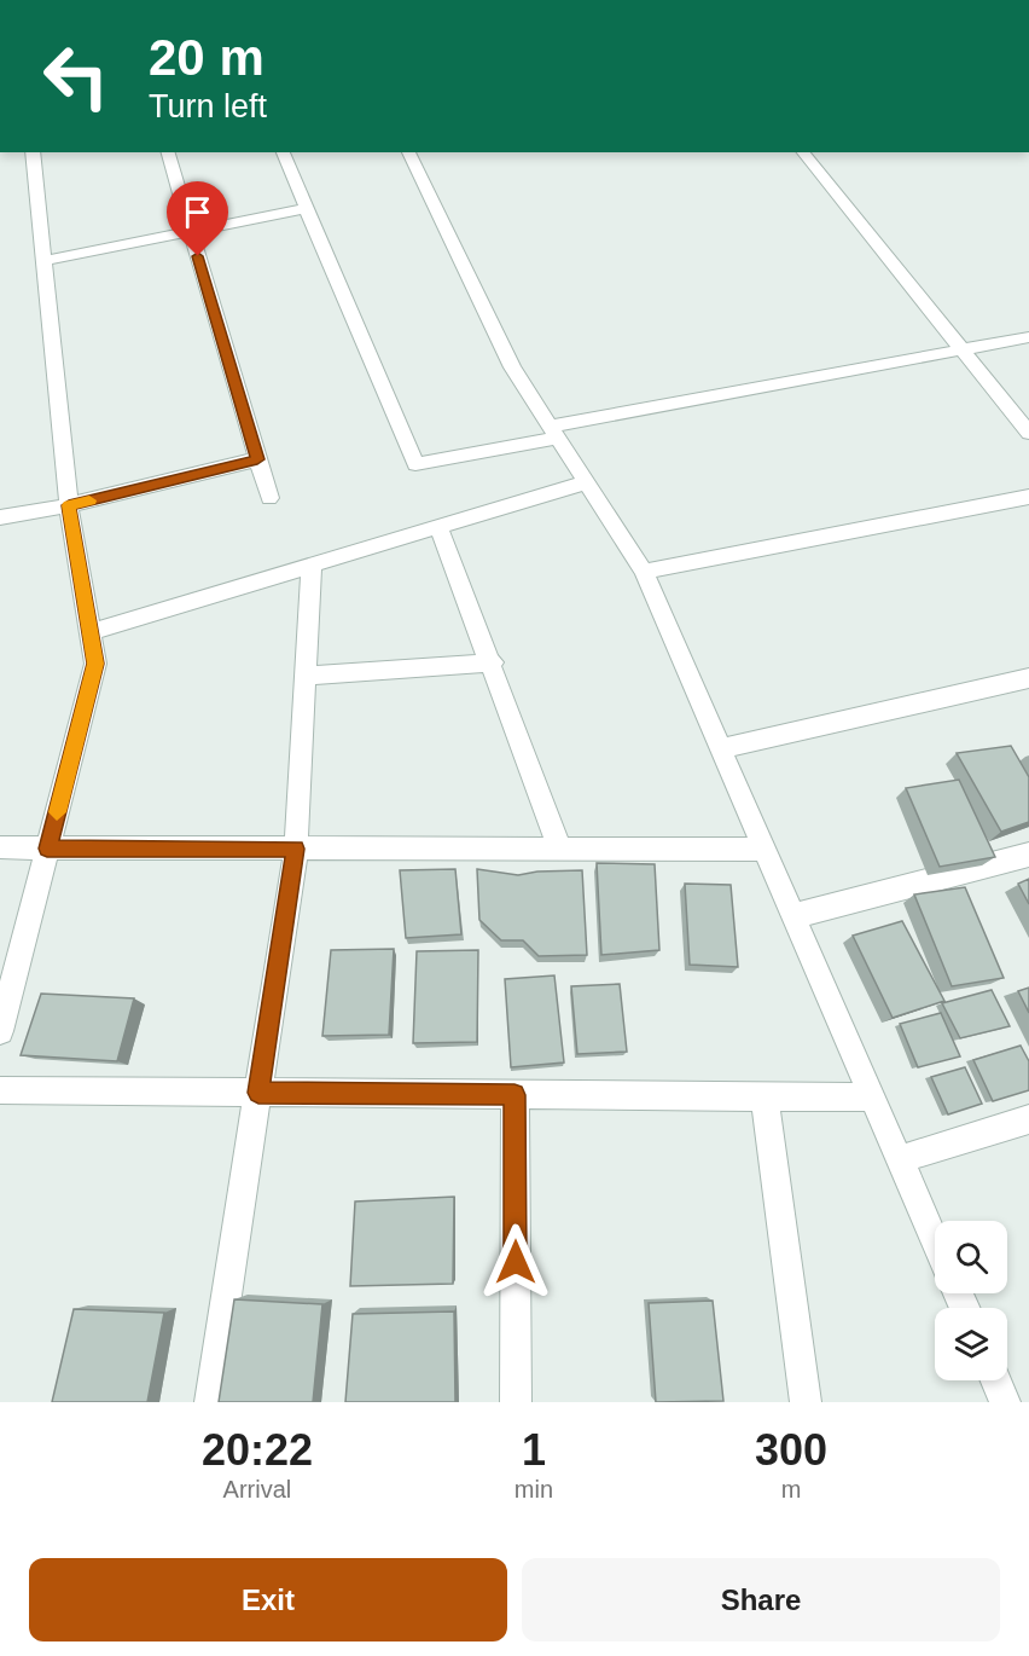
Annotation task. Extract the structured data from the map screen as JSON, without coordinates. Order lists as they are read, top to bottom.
{
  "page": {
    "turn": ["20 m", "Turn left"],
    "eta": [
      "20:22",
      "Arrival",
      "1",
      "min",
      "300",
      "m"
    ],
    "buttons": ["Exit", "Share"]
  }
}
